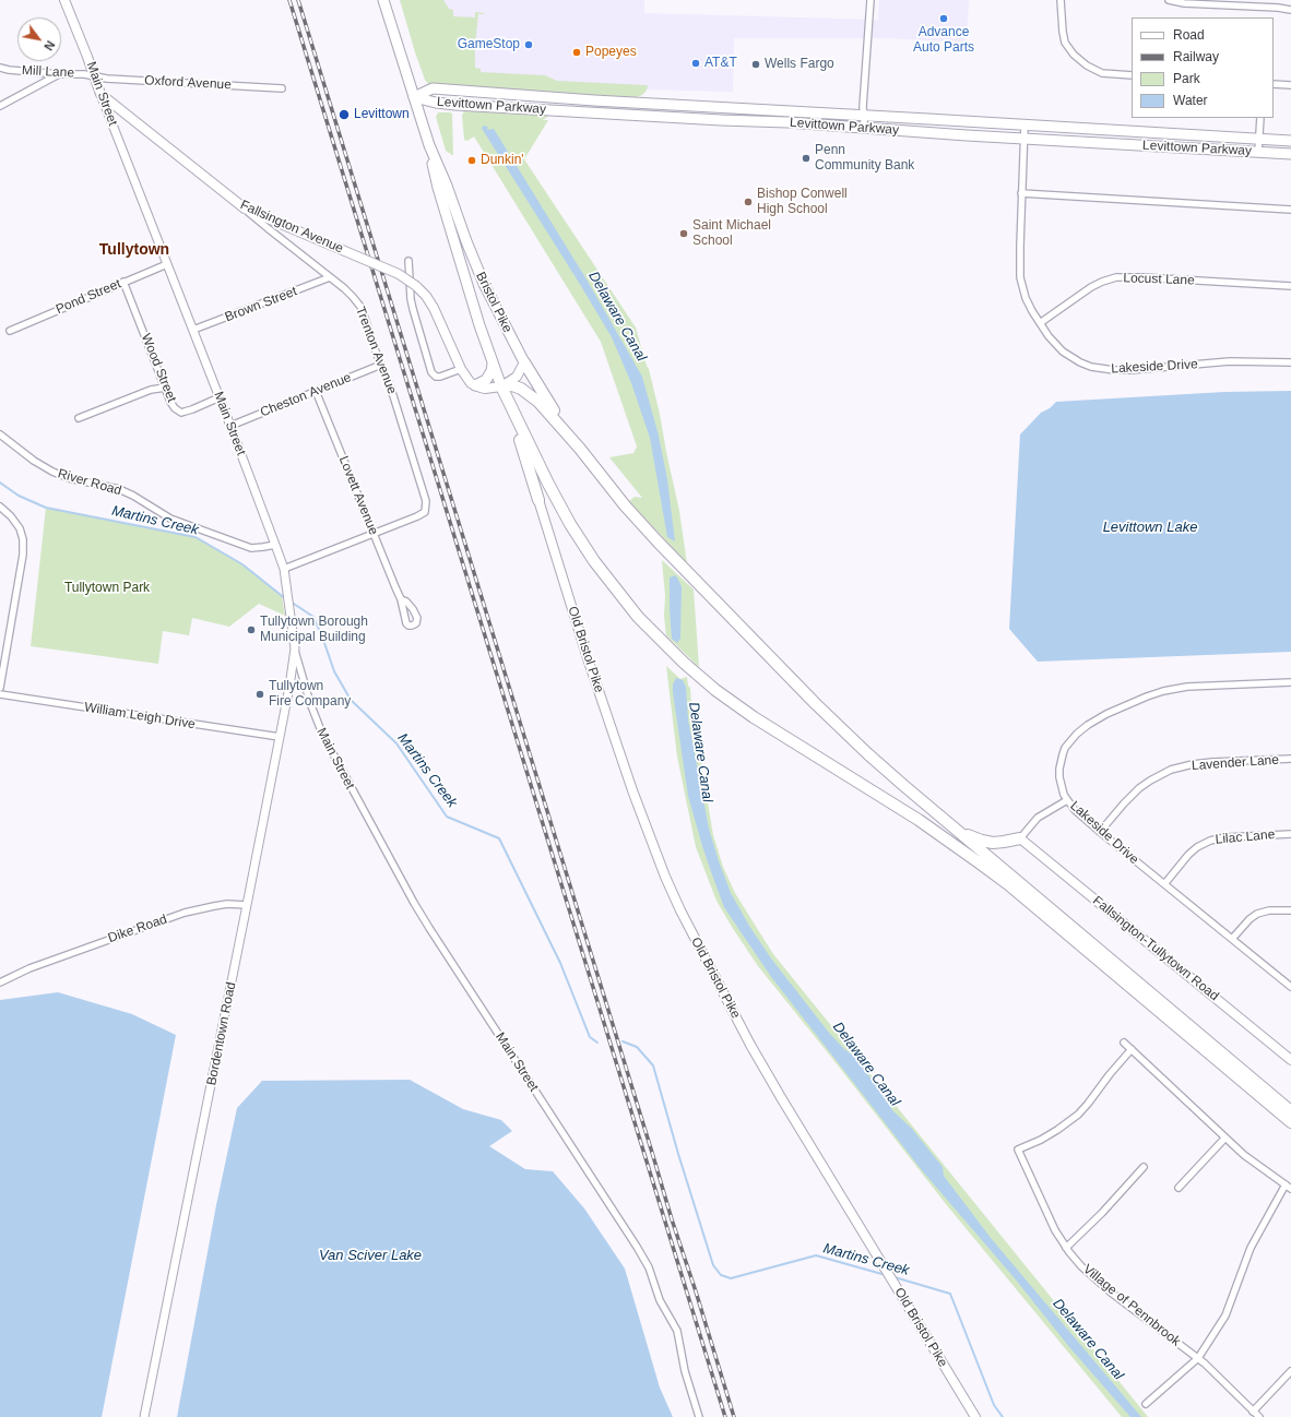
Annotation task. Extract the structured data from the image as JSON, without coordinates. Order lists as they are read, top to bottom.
{
  "streets": {
    "highway": ["Bristol Pike"],
    "main road": [
      "Main Street",
      "Levittown Parkway",
      "Fallsington Avenue",
      "Old Bristol Pike",
      "Fallsington-Tullytown Road"
    ],
    "street": [
      "Mill Lane",
      "Oxford Avenue",
      "Locust Lane",
      "Pond Street",
      "Brown Street",
      "Trenton Avenue",
      "Lakeside Drive",
      "Wood Street",
      "Cheston Avenue",
      "River Road",
      "Lovett Avenue",
      "William Leigh Drive",
      "Lavender Lane",
      "Lilac Lane",
      "Dike Road",
      "Bordentown Road",
      "Village of Pennbrook"
    ]
  },
  "crossings": [
    ["Mill Lane", "Oxford Avenue"],
    ["Mill Lane", "Main Street"],
    ["Oxford Avenue", "Main Street"],
    ["Main Street", "Fallsington Avenue"],
    ["Main Street", "Pond Street"],
    ["Main Street", "Brown Street"],
    ["Main Street", "Wood Street"],
    ["Main Street", "Cheston Avenue"],
    ["Main Street", "River Road"],
    ["Main Street", "Bordentown Road"],
    ["Levittown Parkway", "Bristol Pike"],
    ["Levittown Parkway", "Lakeside Drive"],
    ["Fallsington Avenue", "Trenton Avenue"],
    ["Locust Lane", "Lakeside Drive"],
    ["Pond Street", "Wood Street"],
    ["Brown Street", "Trenton Avenue"],
    ["Trenton Avenue", "Cheston Avenue"],
    ["Trenton Avenue", "Lovett Avenue"],
    ["Lakeside Drive", "Lavender Lane"],
    ["Lakeside Drive", "Lilac Lane"],
    ["Cheston Avenue", "Lovett Avenue"],
    ["William Leigh Drive", "Bordentown Road"],
    ["Dike Road", "Bordentown Road"]
  ],
  "districts": ["Tullytown"],
  "water": [
    "Delaware Canal",
    "Martins Creek",
    "Levittown Lake",
    "Van Sciver Lake"
  ],
  "parks": ["Tullytown Park"],
  "places": [
    "Advance Auto Parts",
    "GameStop",
    "Popeyes",
    "AT&T",
    "Wells Fargo",
    "Levittown",
    "Penn Community Bank",
    "Dunkin'",
    "Bishop Conwell High School",
    "Saint Michael School",
    "Tullytown Borough Municipal Building",
    "Tullytown Fire Company"
  ],
  "legend": [
    "Road",
    "Railway",
    "Park",
    "Water"
  ],
  "north": "bottom right"
}
